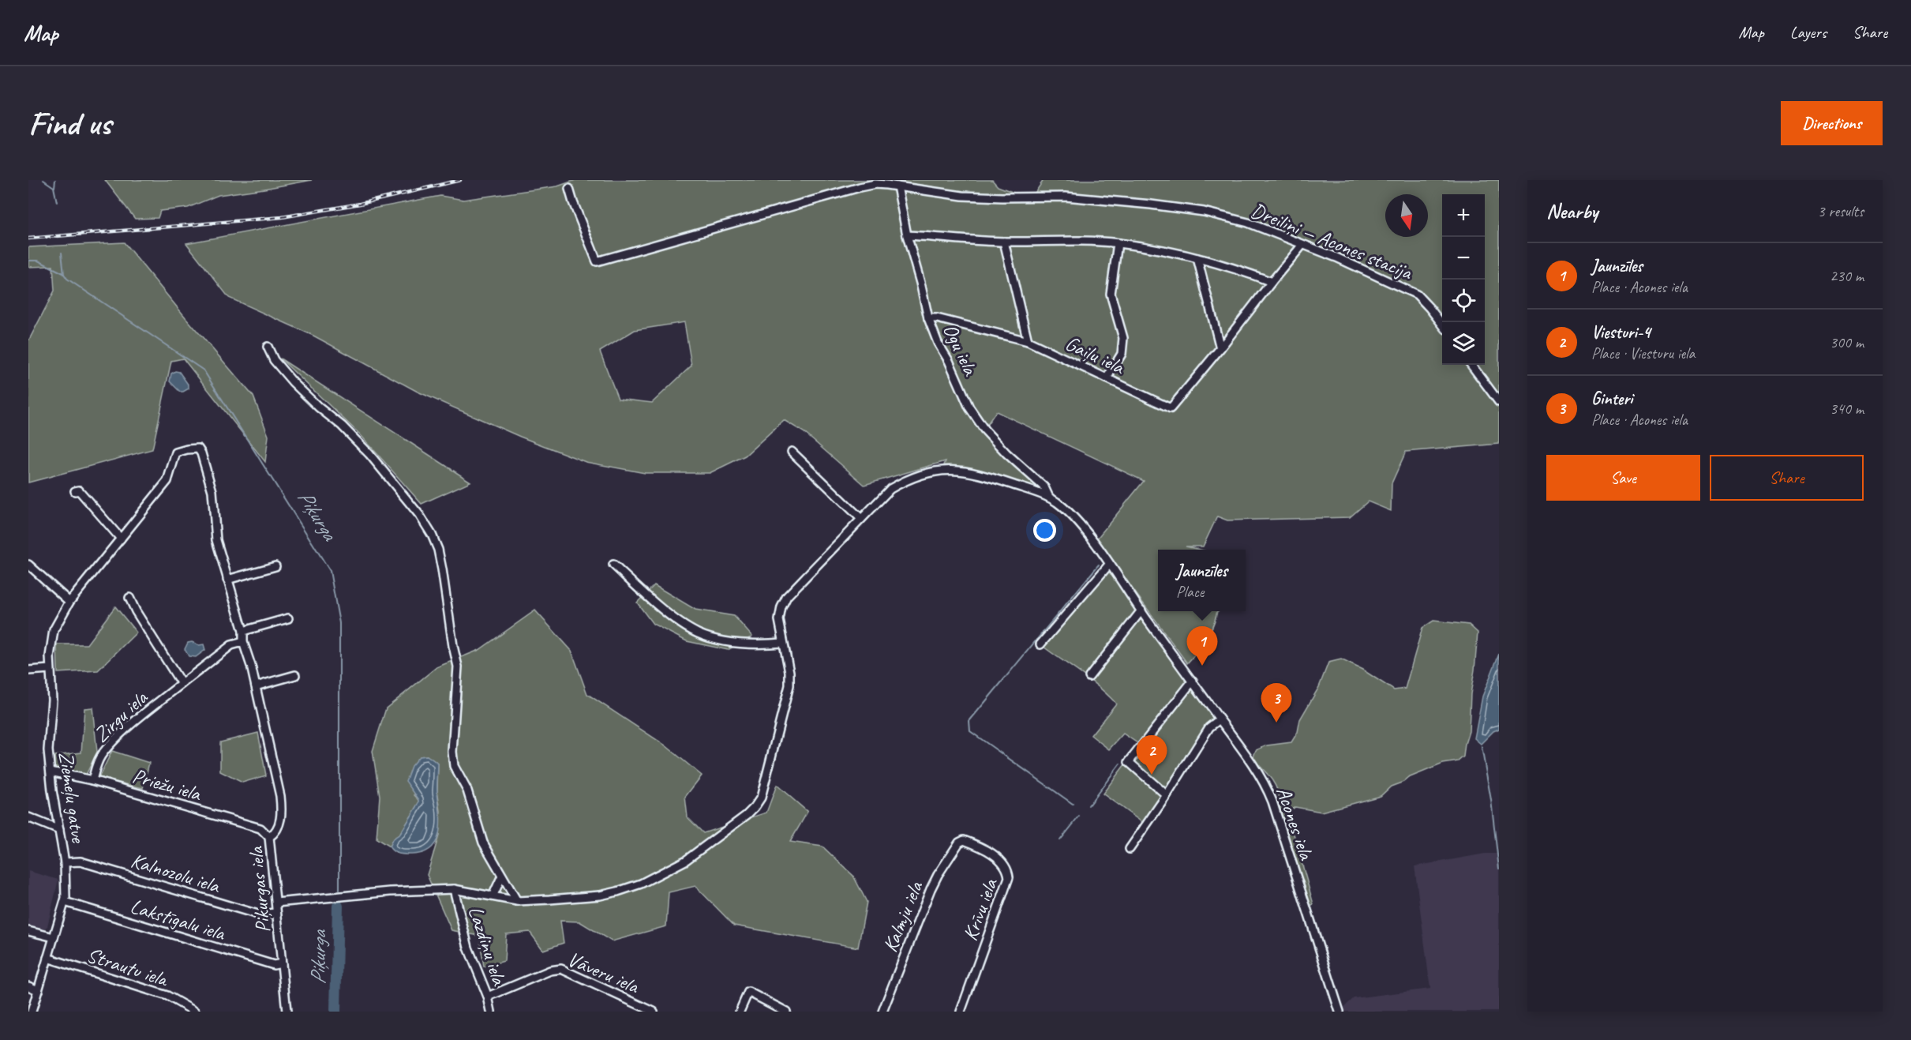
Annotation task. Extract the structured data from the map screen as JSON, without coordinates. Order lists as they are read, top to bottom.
{
  "streets": {
    "street": [
      "Dreiliņi — Acones stacija",
      "Ogu iela",
      "Gaiļu iela",
      "Zirgu iela",
      "Priežu iela",
      "Ziemeļu gatve",
      "Acones iela",
      "Kalnozolu iela",
      "Piķurgas iela",
      "Krīvu iela",
      "Kalmju iela",
      "Lakstīgalu iela",
      "Lazdiņu iela",
      "Strautu iela",
      "Vāveru iela"
    ]
  },
  "crossings": [
    ["Dreiliņi — Acones stacija", "Ogu iela"],
    ["Dreiliņi — Acones stacija", "Gaiļu iela"],
    ["Ogu iela", "Gaiļu iela"],
    ["Ogu iela", "Acones iela"],
    ["Zirgu iela", "Priežu iela"],
    ["Zirgu iela", "Piķurgas iela"],
    ["Priežu iela", "Ziemeļu gatve"],
    ["Priežu iela", "Piķurgas iela"],
    ["Ziemeļu gatve", "Kalnozolu iela"],
    ["Ziemeļu gatve", "Piķurgas iela"],
    ["Ziemeļu gatve", "Lakstīgalu iela"],
    ["Ziemeļu gatve", "Strautu iela"],
    ["Kalnozolu iela", "Piķurgas iela"],
    ["Piķurgas iela", "Lakstīgalu iela"],
    ["Krīvu iela", "Kalmju iela"],
    ["Lazdiņu iela", "Vāveru iela"]
  ],
  "water": ["Piķurga"],
  "north": "bottom",
  "page": {
    "header": "Map",
    "nav": ["Map", "Layers", "Share"],
    "buttons": [
      "Directions",
      ["Save", "Share"]
    ],
    "title": "Find us",
    "heading": ["Nearby", "3 results"],
    "map_buttons": ["+", "−"],
    "list": [
      {
        "mark": "1",
        "name": "Jaunzīles",
        "note": "Place · Acones iela",
        "value": "230 m"
      },
      {
        "mark": "2",
        "name": "Viesturi-4",
        "note": "Place · Viesturu iela",
        "value": "300 m"
      },
      {
        "mark": "3",
        "name": "Ginteri",
        "note": "Place · Acones iela",
        "value": "340 m"
      }
    ],
    "popup": ["Jaunzīles", "Place"],
    "pins": ["1", "3", "2"]
  }
}
